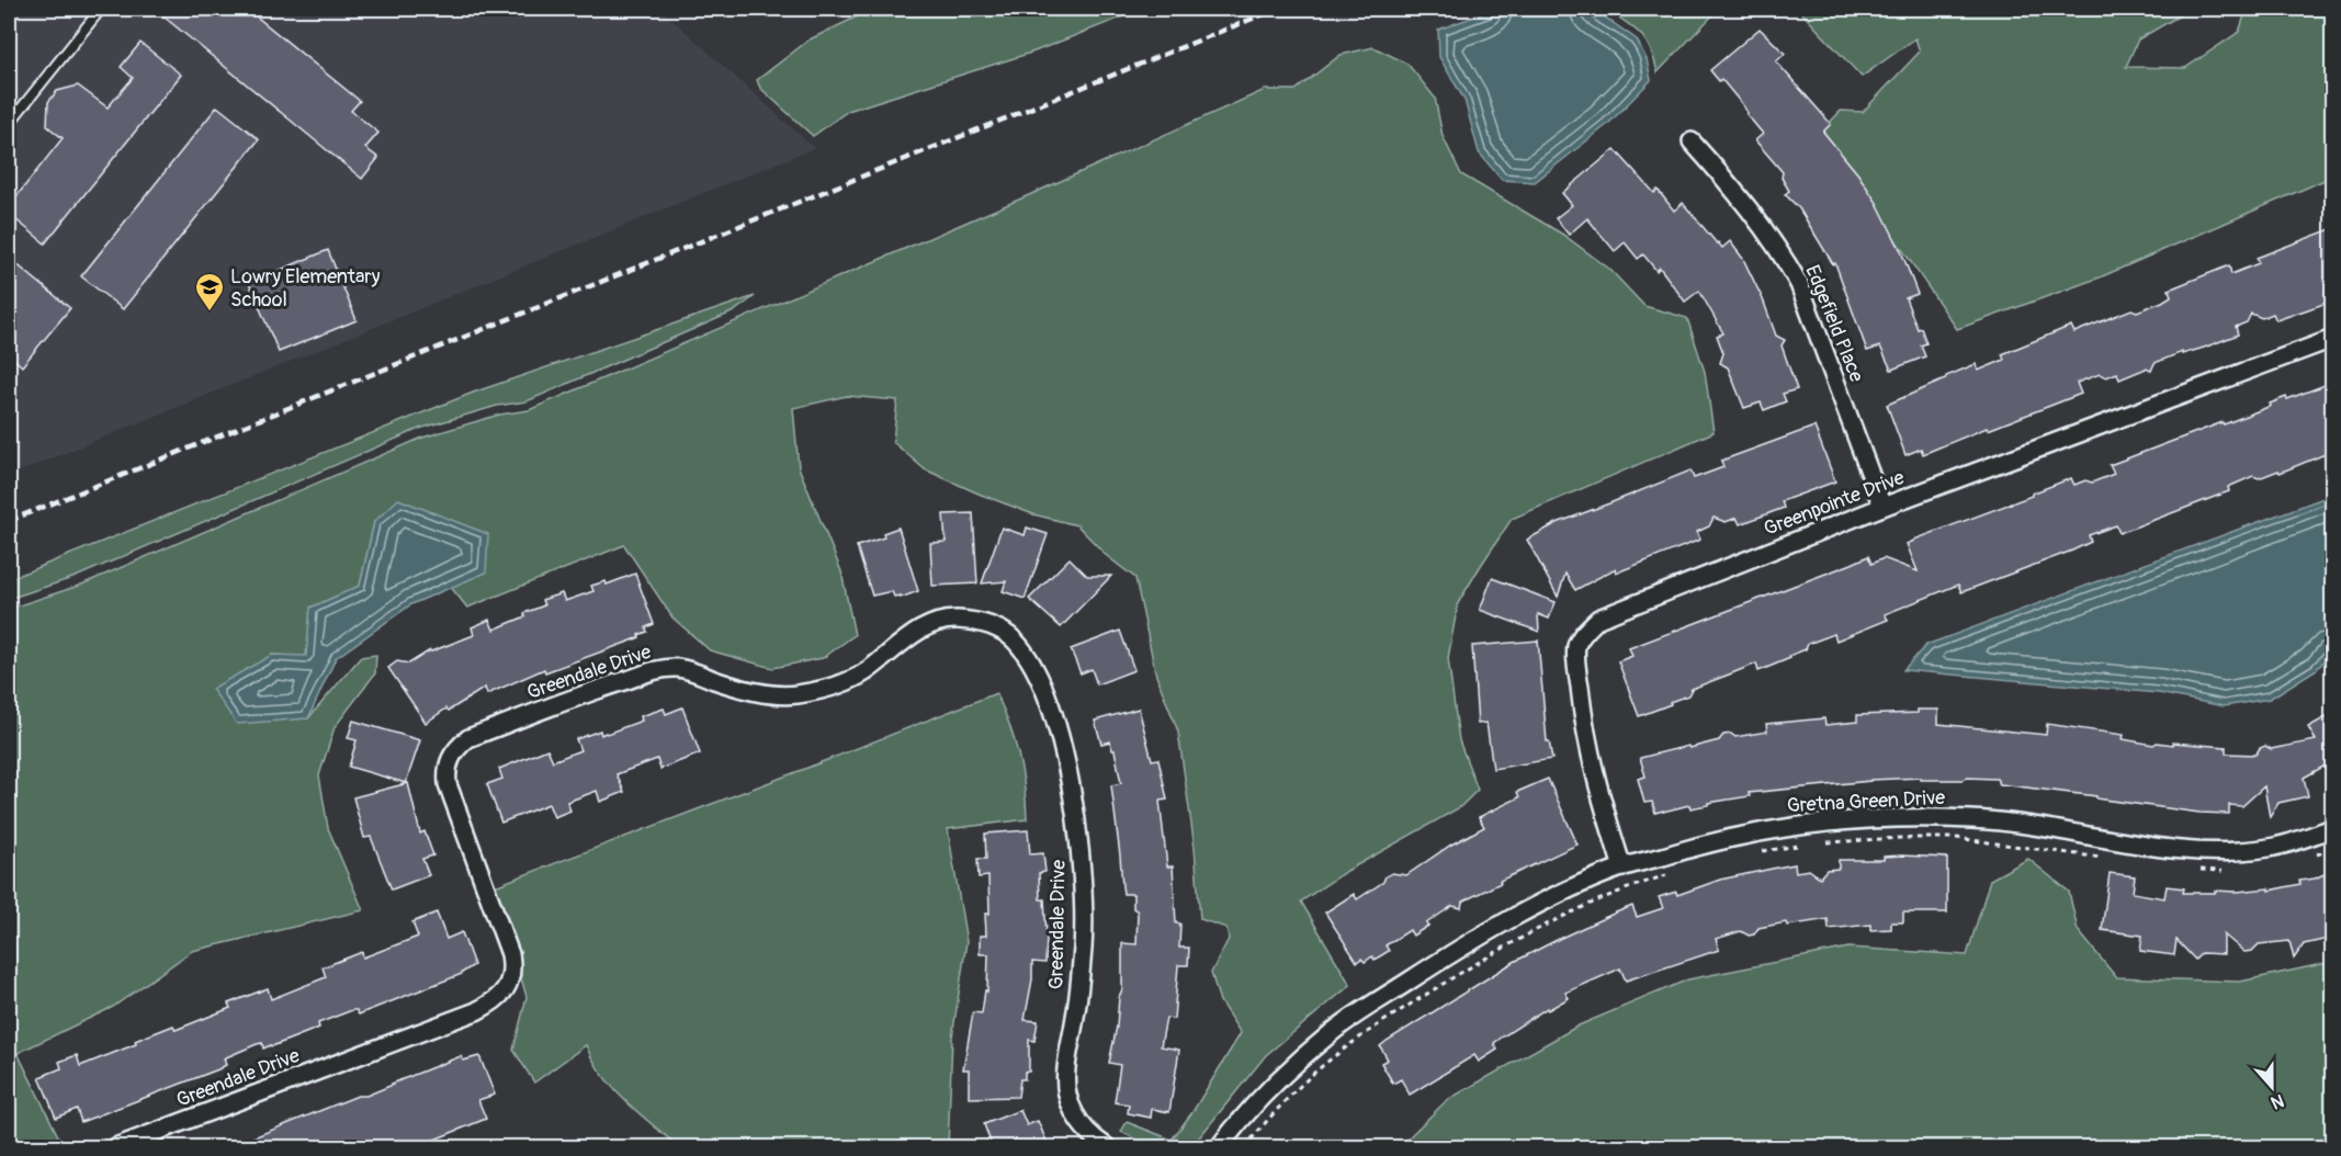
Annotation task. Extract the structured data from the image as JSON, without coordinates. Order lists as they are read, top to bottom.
{
  "streets": {
    "street": [
      "Edgefield Place",
      "Greenpointe Drive",
      "Greendale Drive",
      "Gretna Green Drive"
    ]
  },
  "crossings": [
    ["Edgefield Place", "Greenpointe Drive"],
    ["Greenpointe Drive", "Gretna Green Drive"]
  ],
  "places": {
    "school or university": ["Lowry Elementary School"]
  },
  "north": "bottom"
}
